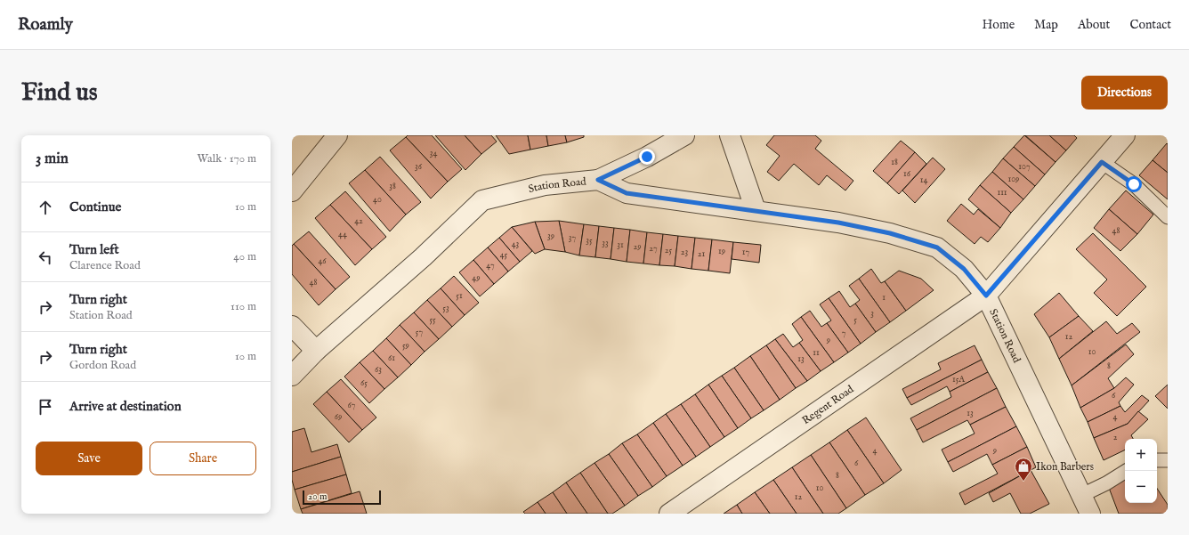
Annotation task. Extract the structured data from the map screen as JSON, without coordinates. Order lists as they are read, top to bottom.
{
  "streets": {
    "street": ["Station Road", "Regent Road"]
  },
  "crossings": [
    ["Station Road", "Regent Road"]
  ],
  "places": {
    "shop": ["Ikon Barbers"]
  },
  "house_numbers": [
    "34",
    "18",
    "36",
    "107",
    "16",
    "109",
    "14",
    "38",
    "111",
    "40",
    "42",
    "48",
    "44",
    "39",
    "37",
    "35",
    "33",
    "43",
    "31",
    "29",
    "27",
    "25",
    "19",
    "23",
    "17",
    "21",
    "45",
    "46",
    "47",
    "49",
    "48",
    "51",
    "1",
    "53",
    "3",
    "55",
    "5",
    "57",
    "7",
    "12",
    "9",
    "59",
    "10",
    "11",
    "61",
    "13",
    "8",
    "63",
    "15A",
    "65",
    "6",
    "67",
    "13",
    "69",
    "4",
    "2",
    "4",
    "9",
    "6",
    "8",
    "10",
    "12"
  ],
  "scale_bar": "20 m",
  "page": {
    "header": "Roamly",
    "nav": [
      "Home",
      "Map",
      "About",
      "Contact"
    ],
    "buttons": [
      "Directions",
      ["Save", "Share"]
    ],
    "title": "Find us",
    "heading": ["3 min", "Walk · 170 m"],
    "list": [
      ["Continue", "10 m"],
      ["Turn left", "Clarence Road", "40 m"],
      ["Turn right", "Station Road", "110 m"],
      ["Turn right", "Gordon Road", "10 m"],
      "Arrive at destination"
    ],
    "map_buttons": ["+", "−"],
    "scale": "20 m"
  }
}
